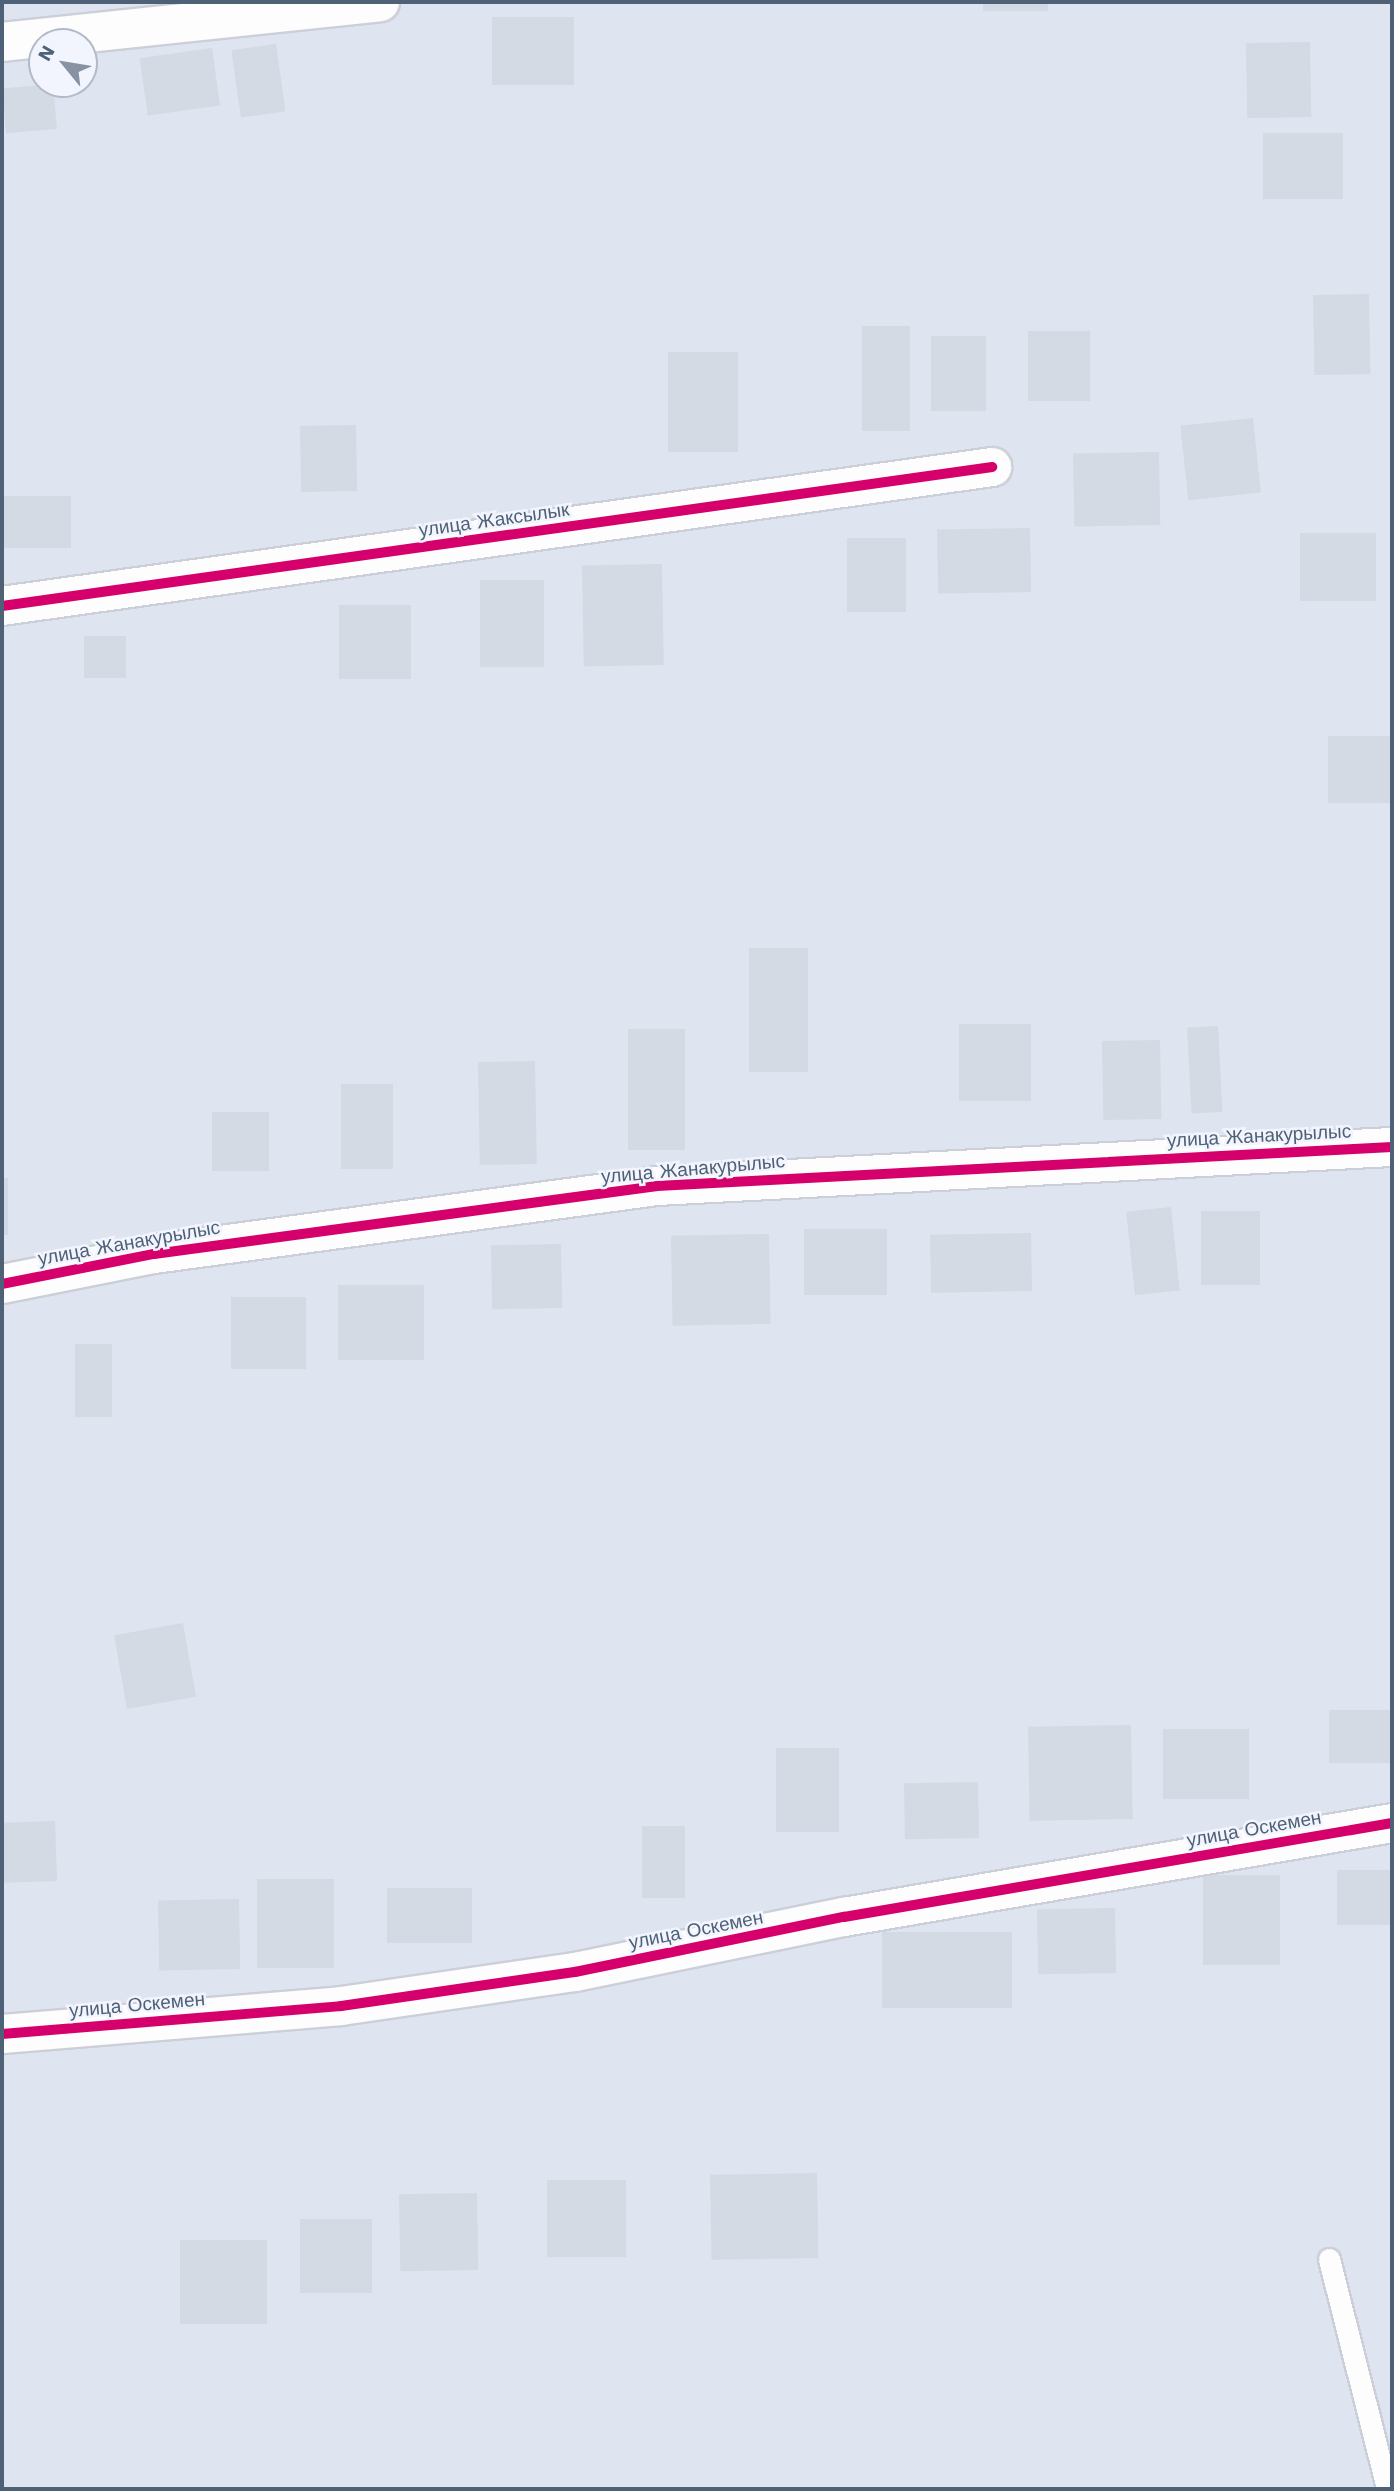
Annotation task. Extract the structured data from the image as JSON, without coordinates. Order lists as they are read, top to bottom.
{
  "streets": {
    "street": ["улица Жаксылык", "улица Жанакурылыс", "улица Оскемен"]
  },
  "north": "top left"
}
